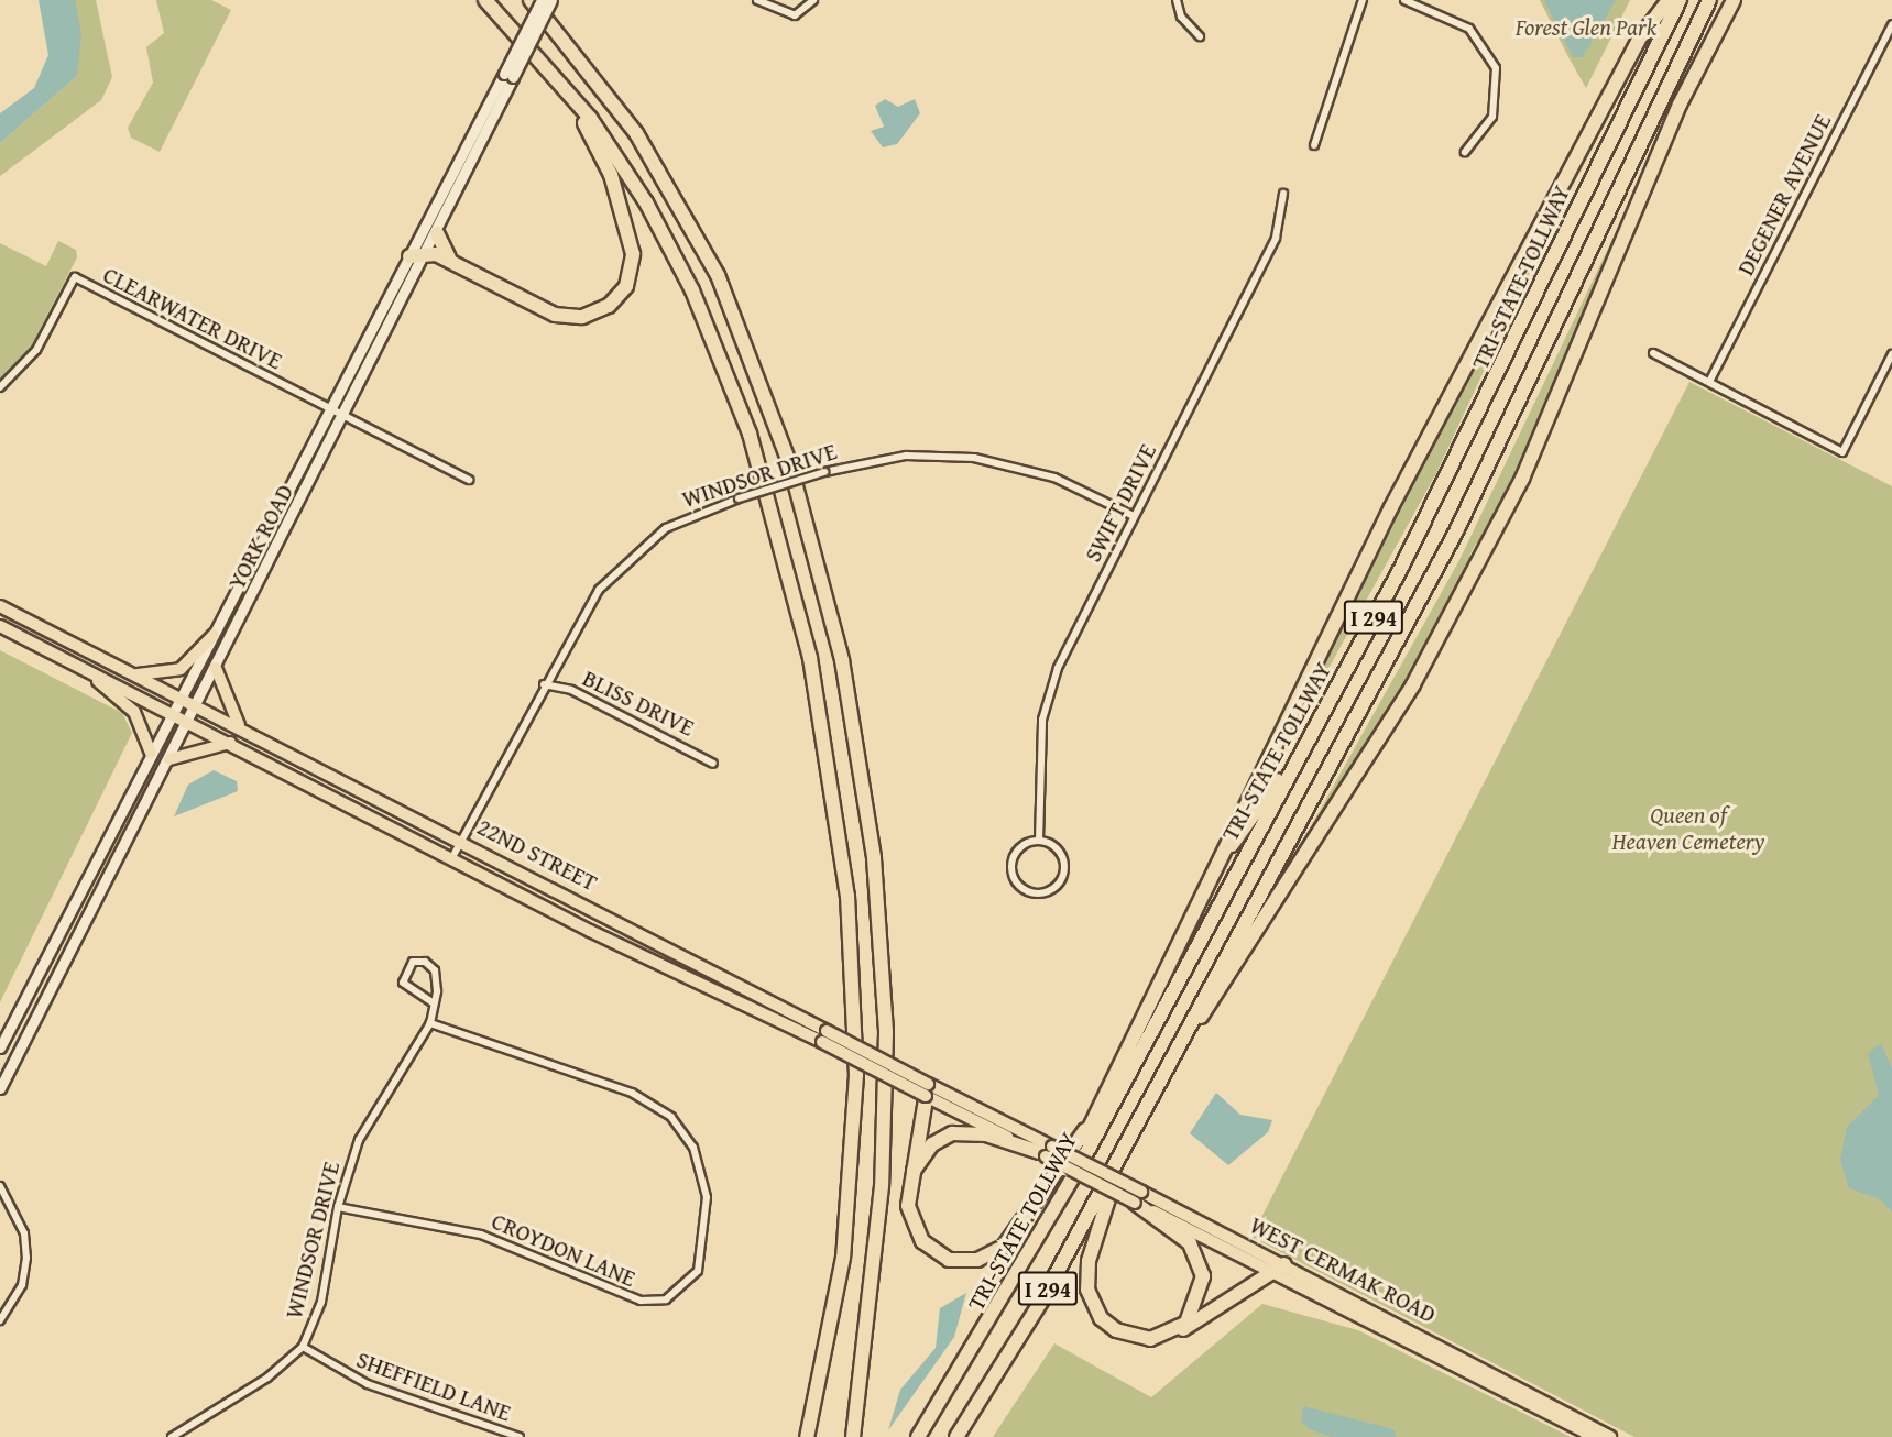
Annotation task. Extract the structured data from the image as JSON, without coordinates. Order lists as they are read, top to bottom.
{
  "streets": {
    "highway": ["TRI-STATE TOLLWAY", "I 294"],
    "main road": ["YORK ROAD", "22ND STREET", "WEST CERMAK ROAD"],
    "street": [
      "DEGENER AVENUE",
      "CLEARWATER DRIVE",
      "WINDSOR DRIVE",
      "SWIFT DRIVE",
      "BLISS DRIVE",
      "CROYDON LANE",
      "SHEFFIELD LANE"
    ]
  },
  "crossings": [
    ["CLEARWATER DRIVE", "YORK ROAD"],
    ["WINDSOR DRIVE", "SWIFT DRIVE"],
    ["WINDSOR DRIVE", "BLISS DRIVE"],
    ["WINDSOR DRIVE", "22ND STREET"],
    ["WINDSOR DRIVE", "CROYDON LANE"],
    ["WINDSOR DRIVE", "SHEFFIELD LANE"],
    ["YORK ROAD", "22ND STREET"],
    ["22ND STREET", "WEST CERMAK ROAD"]
  ],
  "parks": ["Forest Glen Park", "Queen of Heaven Cemetery"]
}
